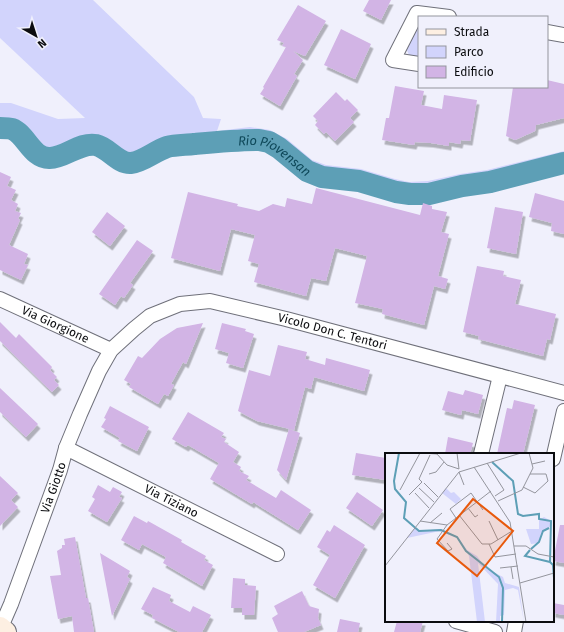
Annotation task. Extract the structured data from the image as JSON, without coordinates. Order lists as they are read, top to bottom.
{
  "streets": {
    "street": [
      "Via Giorgione",
      "Vicolo Don C. Tentori",
      "Via Giotto",
      "Via Tiziano"
    ]
  },
  "crossings": [
    ["Via Giorgione", "Vicolo Don C. Tentori"],
    ["Via Giorgione", "Via Giotto"],
    ["Vicolo Don C. Tentori", "Via Giotto"],
    ["Via Giotto", "Via Tiziano"]
  ],
  "water": ["Rio Piovensan"],
  "legend": ["Strada", "Parco", "Edificio"],
  "north": "bottom right"
}
